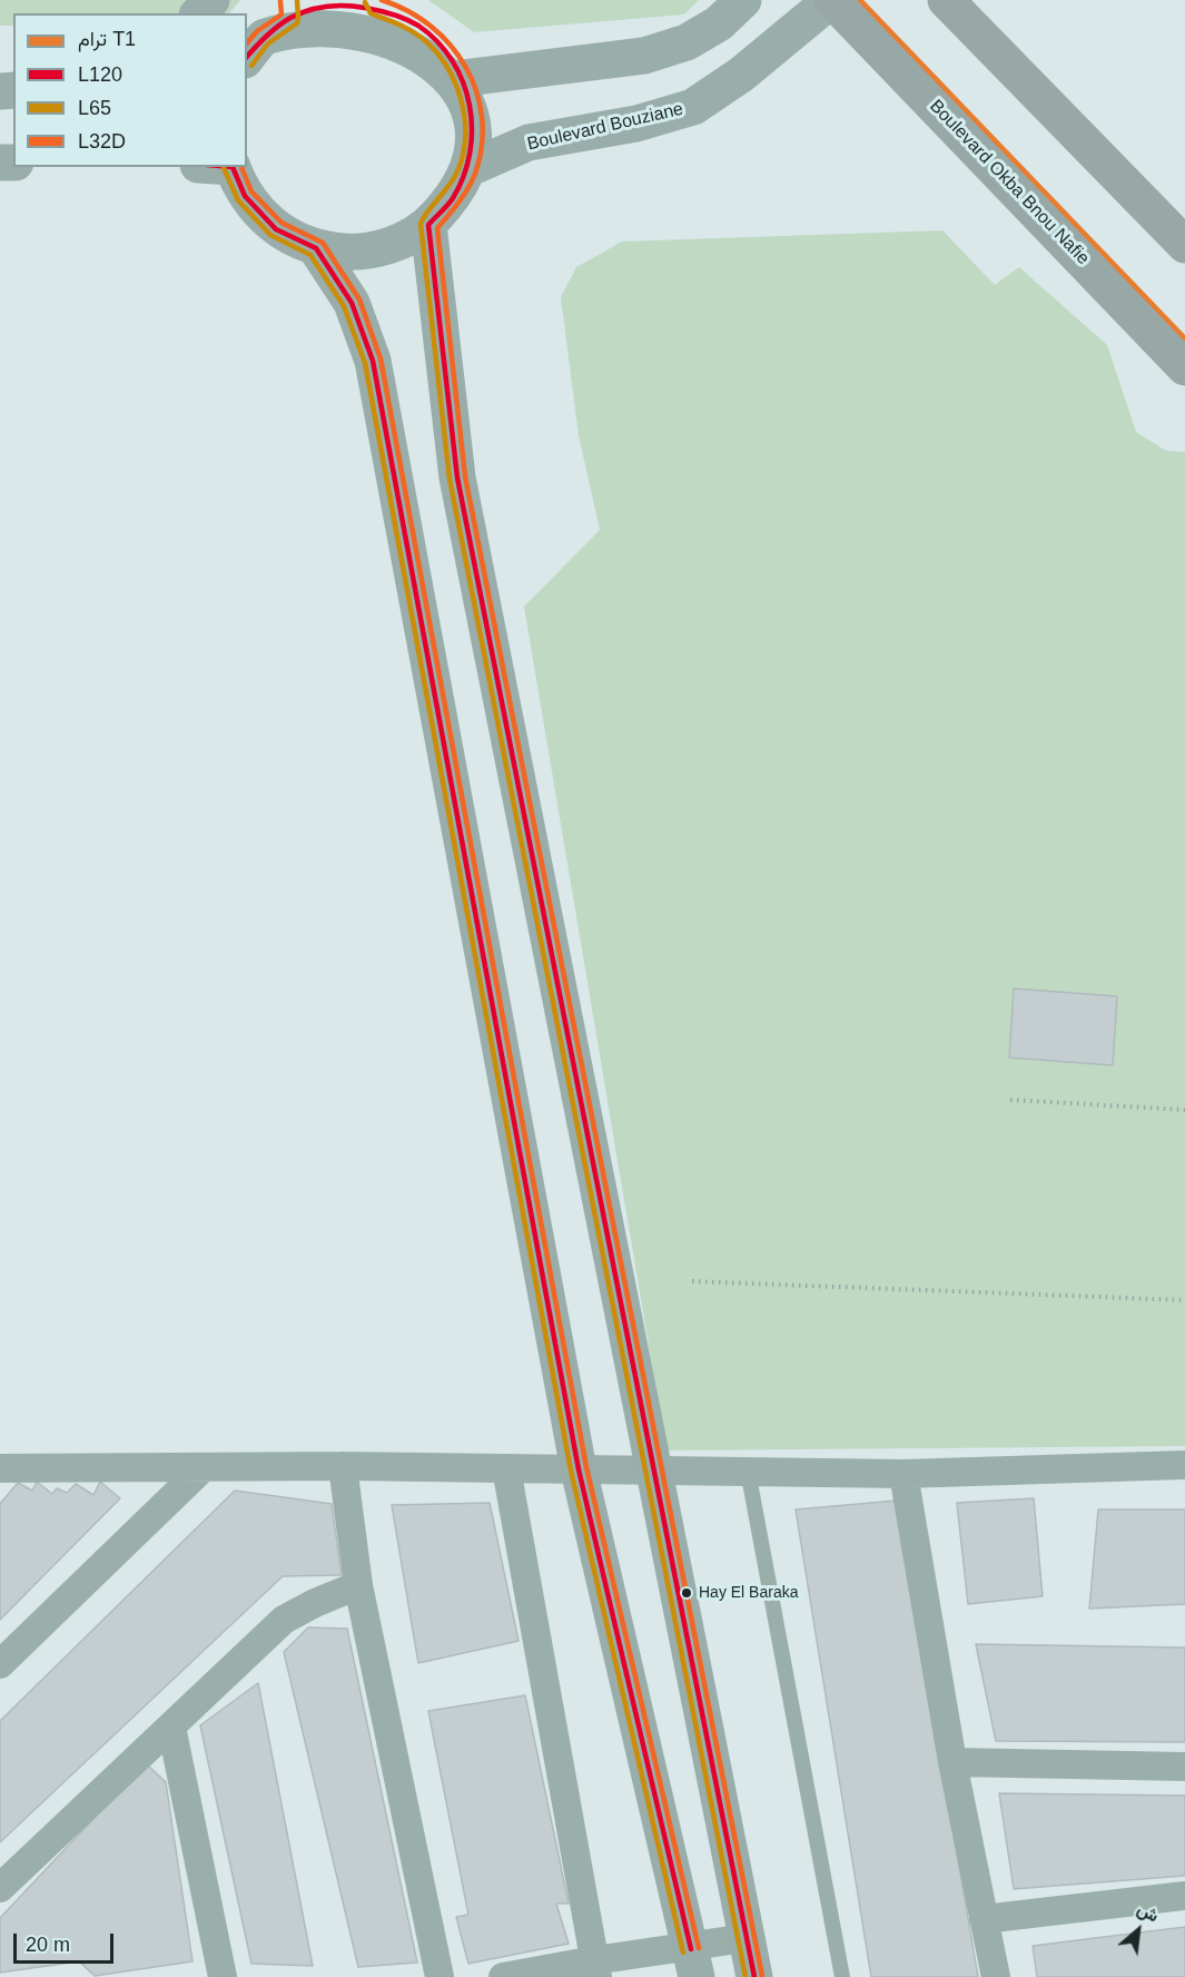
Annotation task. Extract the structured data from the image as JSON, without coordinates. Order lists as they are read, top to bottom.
{
  "streets": {
    "main road": ["Boulevard Bouziane", "Boulevard Okba Bnou Nafie"]
  },
  "crossings": [
    ["Boulevard Bouziane", "Boulevard Okba Bnou Nafie"]
  ],
  "places": ["Hay El Baraka"],
  "lines": [
    "tram line T1",
    "transit line L65",
    "transit line L32D",
    "transit line L120"
  ],
  "legend": [
    "ترام T1",
    "L120",
    "L65",
    "L32D"
  ],
  "scale_bar": "20 m",
  "north": "top right"
}
